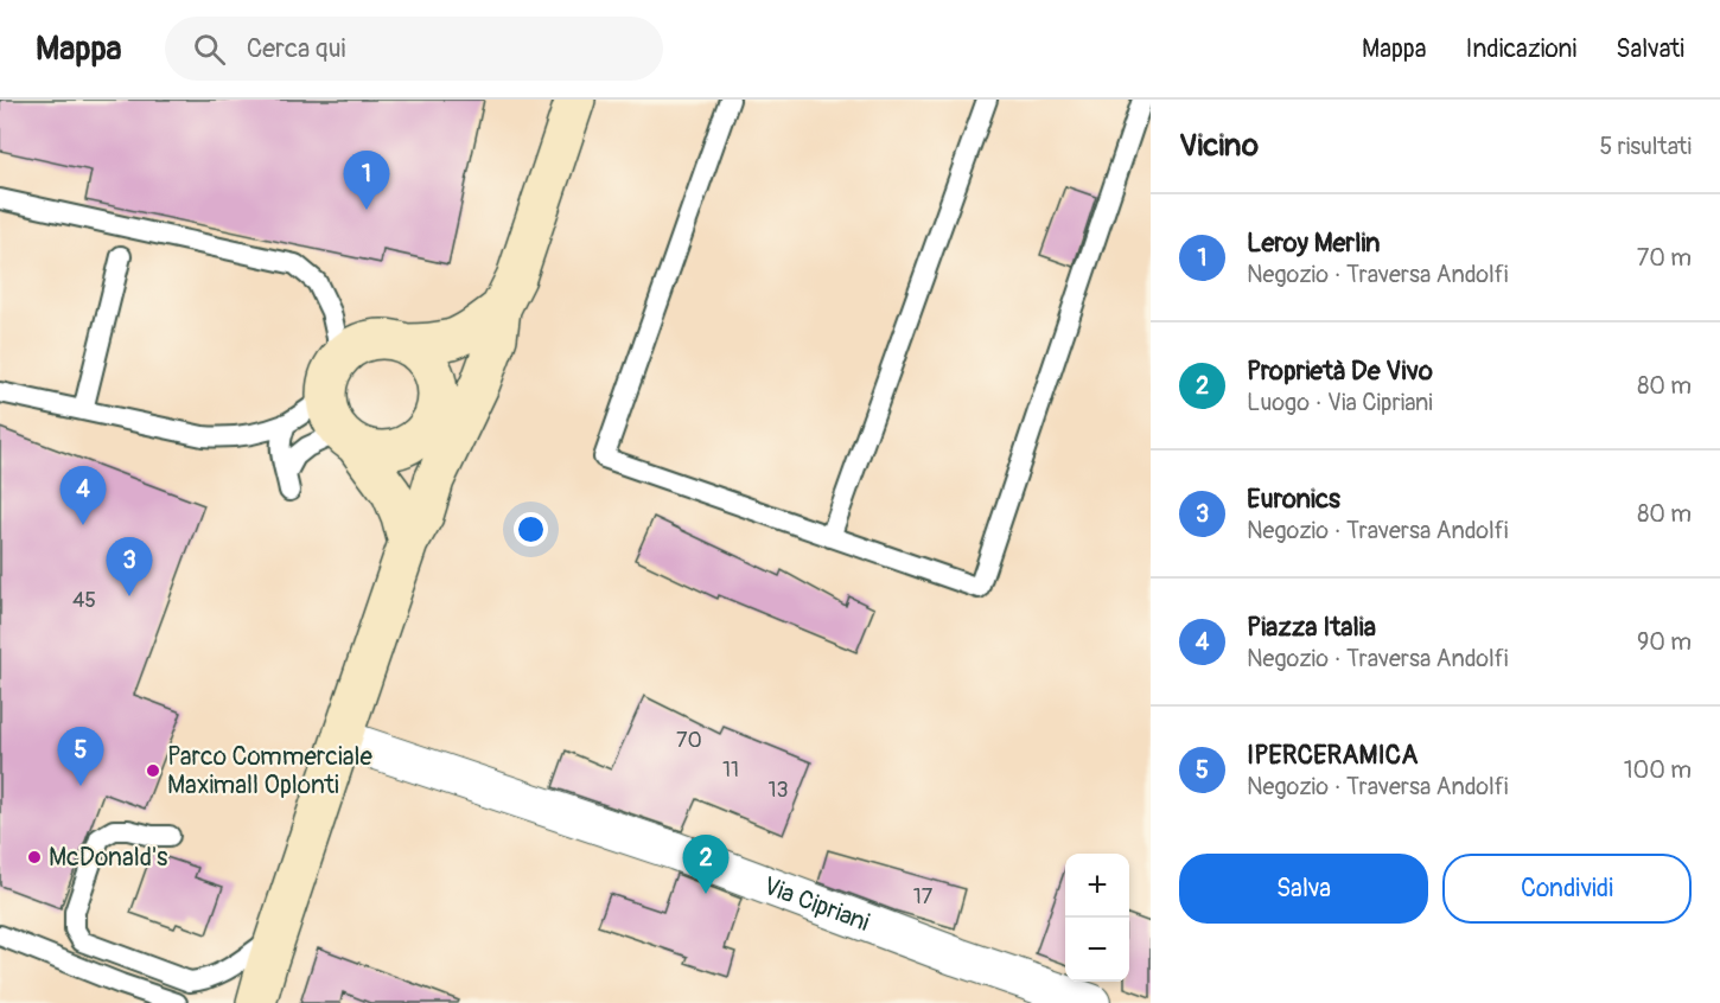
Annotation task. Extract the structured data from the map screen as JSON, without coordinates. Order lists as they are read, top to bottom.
{
  "streets": {
    "street": ["Via Cipriani"]
  },
  "places": ["Parco Commerciale Maximall Oplonti", "McDonald's"],
  "house_numbers": [
    "45",
    "70",
    "11",
    "13",
    "17"
  ],
  "page": {
    "header": "Mappa",
    "search": "Cerca qui",
    "nav": ["Mappa", "Indicazioni", "Salvati"],
    "heading": ["Vicino", "5 risultati"],
    "pins": [
      "1",
      "4",
      "3",
      "5",
      "2"
    ],
    "list": [
      {
        "mark": "1",
        "name": "Leroy Merlin",
        "note": "Negozio · Traversa Andolfi",
        "value": "70 m"
      },
      {
        "mark": "2",
        "name": "Proprietà De Vivo",
        "note": "Luogo · Via Cipriani",
        "value": "80 m"
      },
      {
        "mark": "3",
        "name": "Euronics",
        "note": "Negozio · Traversa Andolfi",
        "value": "80 m"
      },
      {
        "mark": "4",
        "name": "Piazza Italia",
        "note": "Negozio · Traversa Andolfi",
        "value": "90 m"
      },
      {
        "mark": "5",
        "name": "IPERCERAMICA",
        "note": "Negozio · Traversa Andolfi",
        "value": "100 m"
      }
    ],
    "buttons": ["Salva", "Condividi"],
    "map_buttons": ["+", "−"]
  }
}
